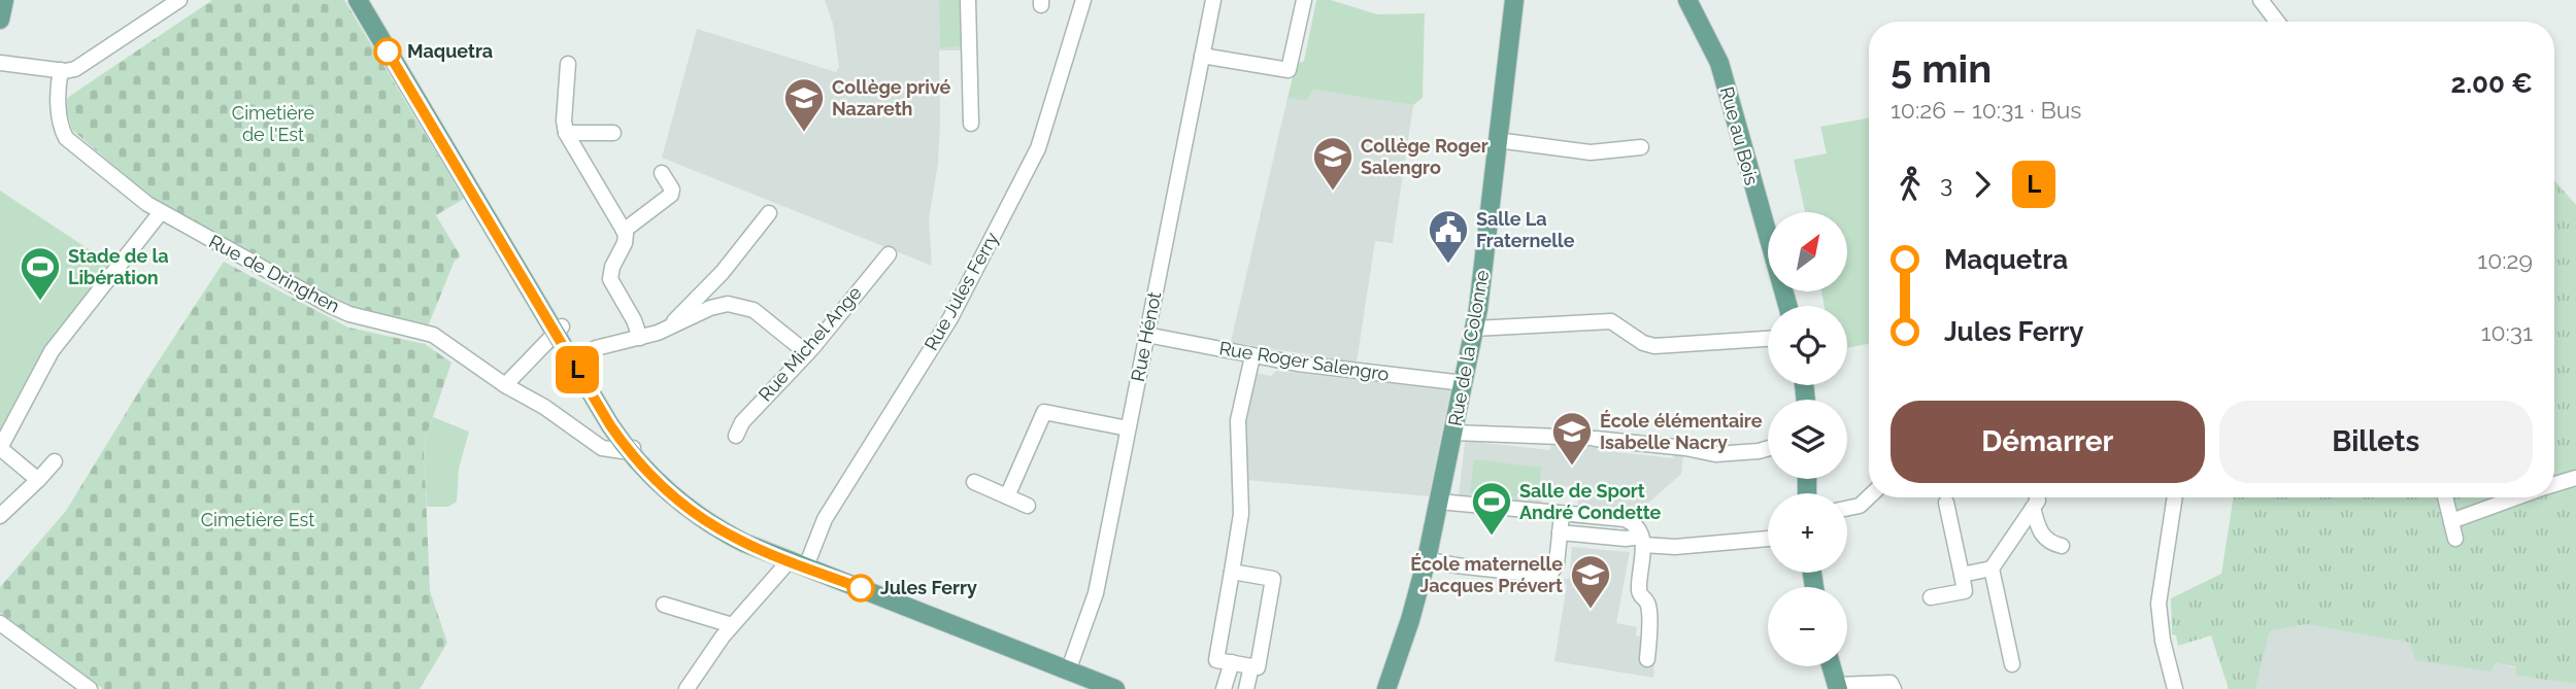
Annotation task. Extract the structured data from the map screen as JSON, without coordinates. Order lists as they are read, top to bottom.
{
  "streets": {
    "main road": ["Rue au Bois", "Rue de la Colonne"],
    "street": [
      "Rue de Dringhen",
      "Rue Jules Ferry",
      "Rue Hénot",
      "Rue Michel Ange",
      "Rue Roger Salengro"
    ]
  },
  "crossings": [
    ["Rue Hénot", "Rue Roger Salengro"],
    ["Rue de la Colonne", "Rue Roger Salengro"]
  ],
  "parks": ["Cimetière de l'Est", "Cimetière Est"],
  "places": {
    "other": ["Maquetra", "Jules Ferry"],
    "school or university": [
      "Collège privé Nazareth",
      "Collège Roger Salengro",
      "École élémentaire Isabelle Nacry",
      "École maternelle Jacques Prévert"
    ],
    "public building": ["Salle La Fraternelle"],
    "sports": ["Stade de la Libération", "Salle de Sport André Condette"]
  },
  "lines": ["bus line L"],
  "north": "top right",
  "page": {
    "on_map": "L",
    "heading": ["5 min", "10:26 – 10:31 · Bus", "2.00 €"],
    "legs": ["3", "L"],
    "map_buttons": ["+", "−"],
    "list": [
      {
        "name": "Maquetra",
        "value": "10:29"
      },
      {
        "name": "Jules Ferry",
        "value": "10:31"
      }
    ],
    "buttons": ["Démarrer", "Billets"]
  }
}
